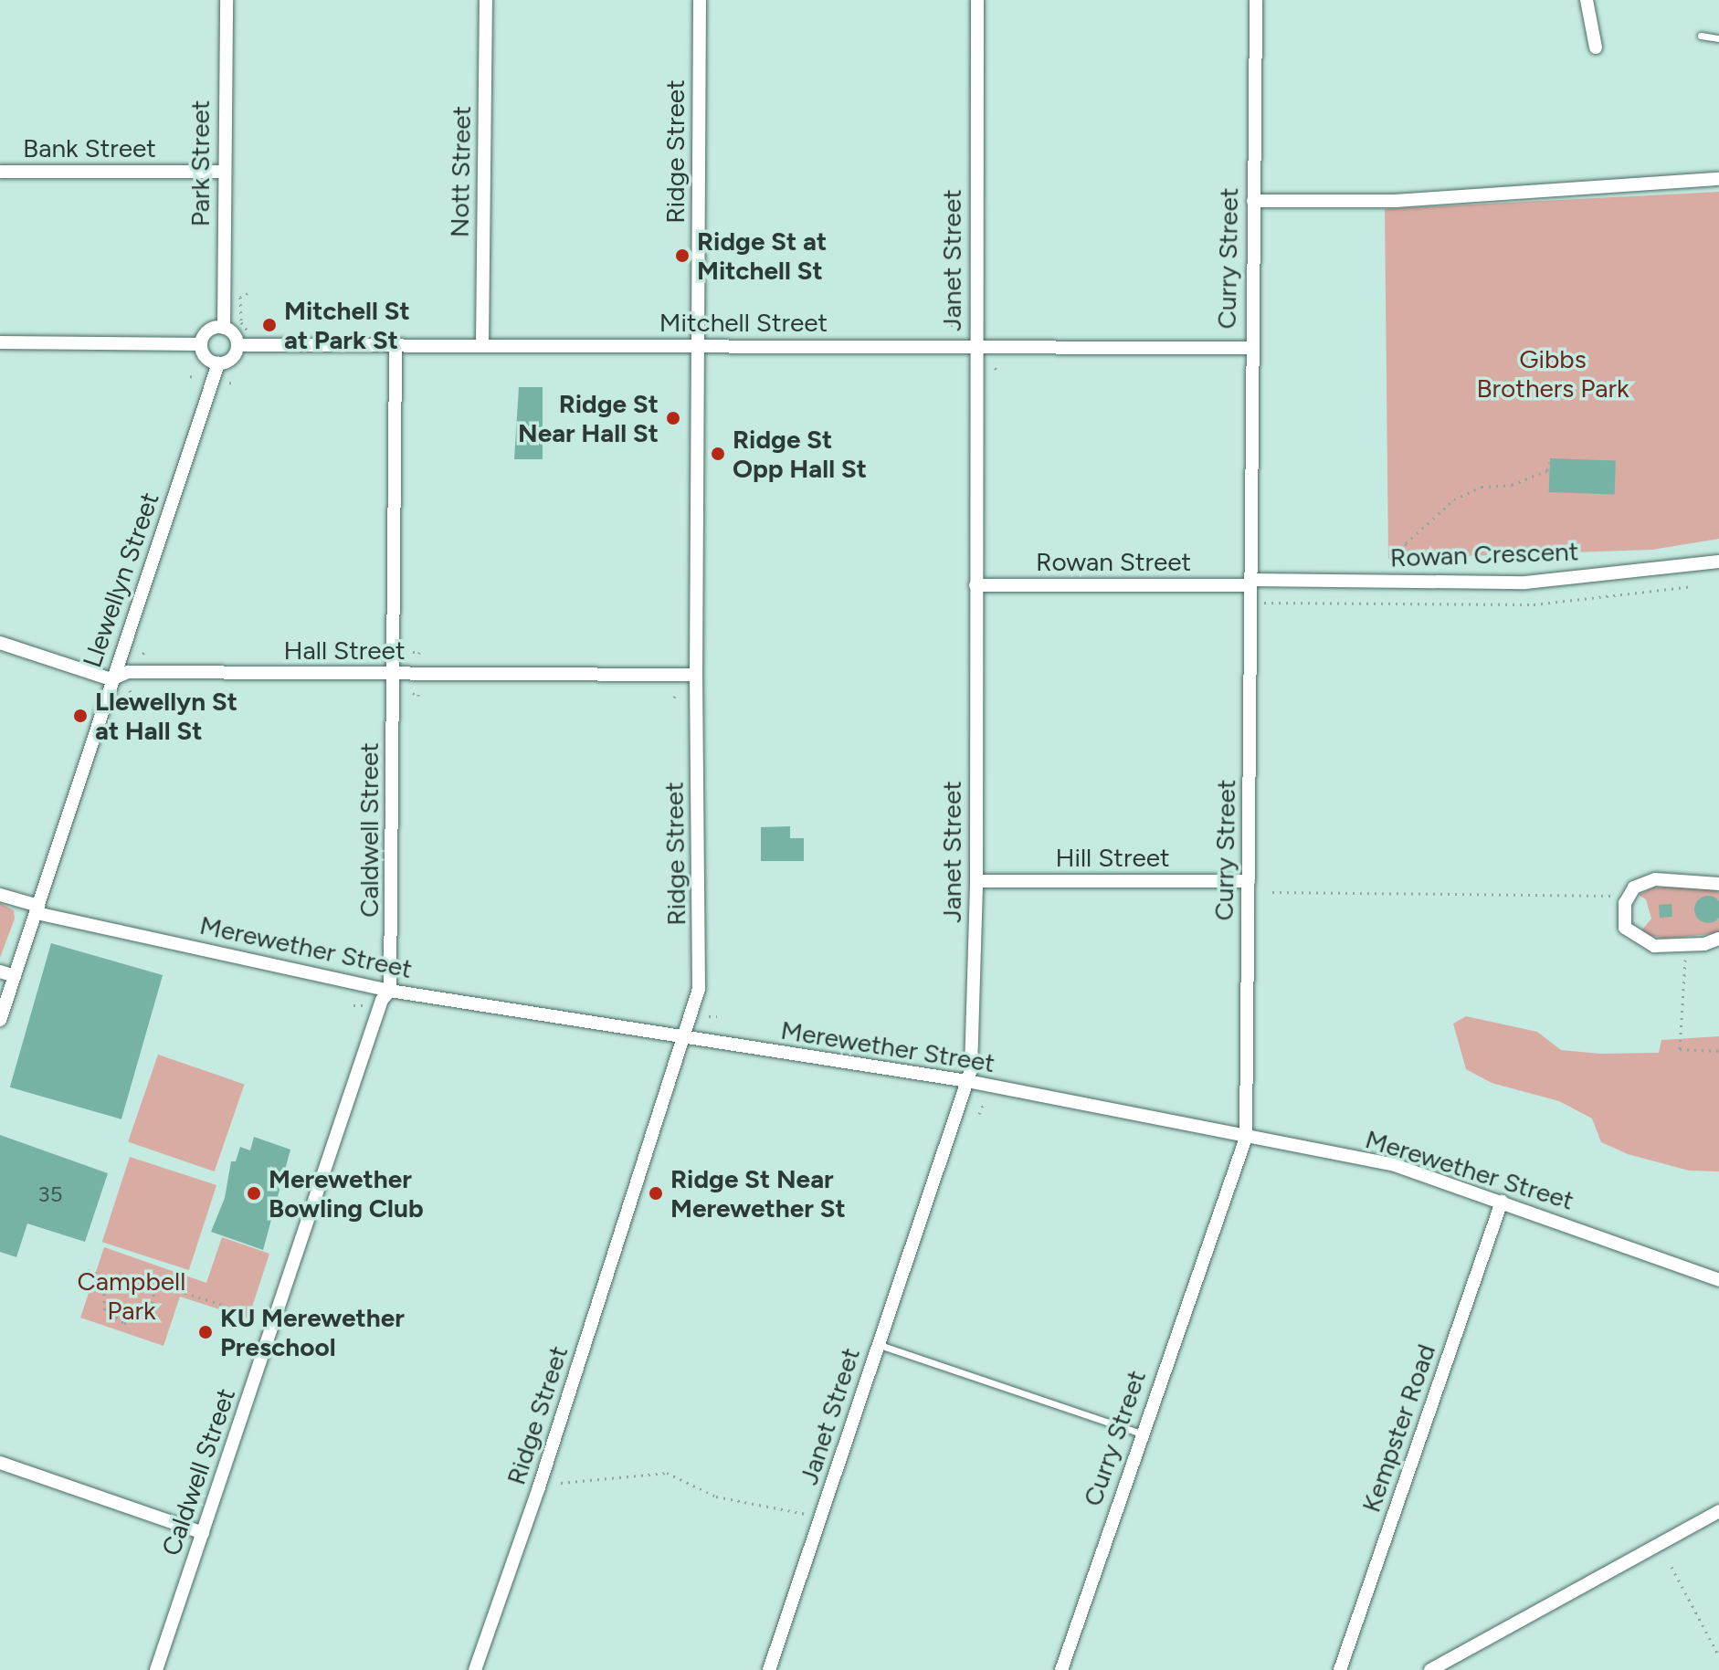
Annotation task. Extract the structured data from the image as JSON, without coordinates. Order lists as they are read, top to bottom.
{
  "streets": {
    "street": [
      "Bank Street",
      "Ridge Street",
      "Park Street",
      "Nott Street",
      "Curry Street",
      "Janet Street",
      "Mitchell Street",
      "Rowan Crescent",
      "Rowan Street",
      "Llewellyn Street",
      "Hall Street",
      "Caldwell Street",
      "Hill Street",
      "Merewether Street",
      "Kempster Road"
    ]
  },
  "crossings": [
    ["Bank Street", "Park Street"],
    ["Ridge Street", "Mitchell Street"],
    ["Ridge Street", "Hall Street"],
    ["Ridge Street", "Merewether Street"],
    ["Park Street", "Mitchell Street"],
    ["Park Street", "Llewellyn Street"],
    ["Nott Street", "Mitchell Street"],
    ["Curry Street", "Mitchell Street"],
    ["Curry Street", "Rowan Crescent"],
    ["Curry Street", "Rowan Street"],
    ["Curry Street", "Hill Street"],
    ["Curry Street", "Merewether Street"],
    ["Janet Street", "Mitchell Street"],
    ["Janet Street", "Rowan Street"],
    ["Janet Street", "Hill Street"],
    ["Janet Street", "Merewether Street"],
    ["Mitchell Street", "Llewellyn Street"],
    ["Mitchell Street", "Caldwell Street"],
    ["Rowan Crescent", "Rowan Street"],
    ["Llewellyn Street", "Hall Street"],
    ["Llewellyn Street", "Merewether Street"],
    ["Hall Street", "Caldwell Street"],
    ["Caldwell Street", "Merewether Street"],
    ["Merewether Street", "Kempster Road"]
  ],
  "parks": ["Gibbs Brothers Park", "Campbell Park"],
  "places": [
    "Ridge St at Mitchell St",
    "Mitchell St at Park St",
    "Ridge St Near Hall St",
    "Ridge St Opp Hall St",
    "Llewellyn St at Hall St",
    "Merewether Bowling Club",
    "Ridge St Near Merewether St",
    "KU Merewether Preschool"
  ],
  "house_numbers": ["35"]
}
